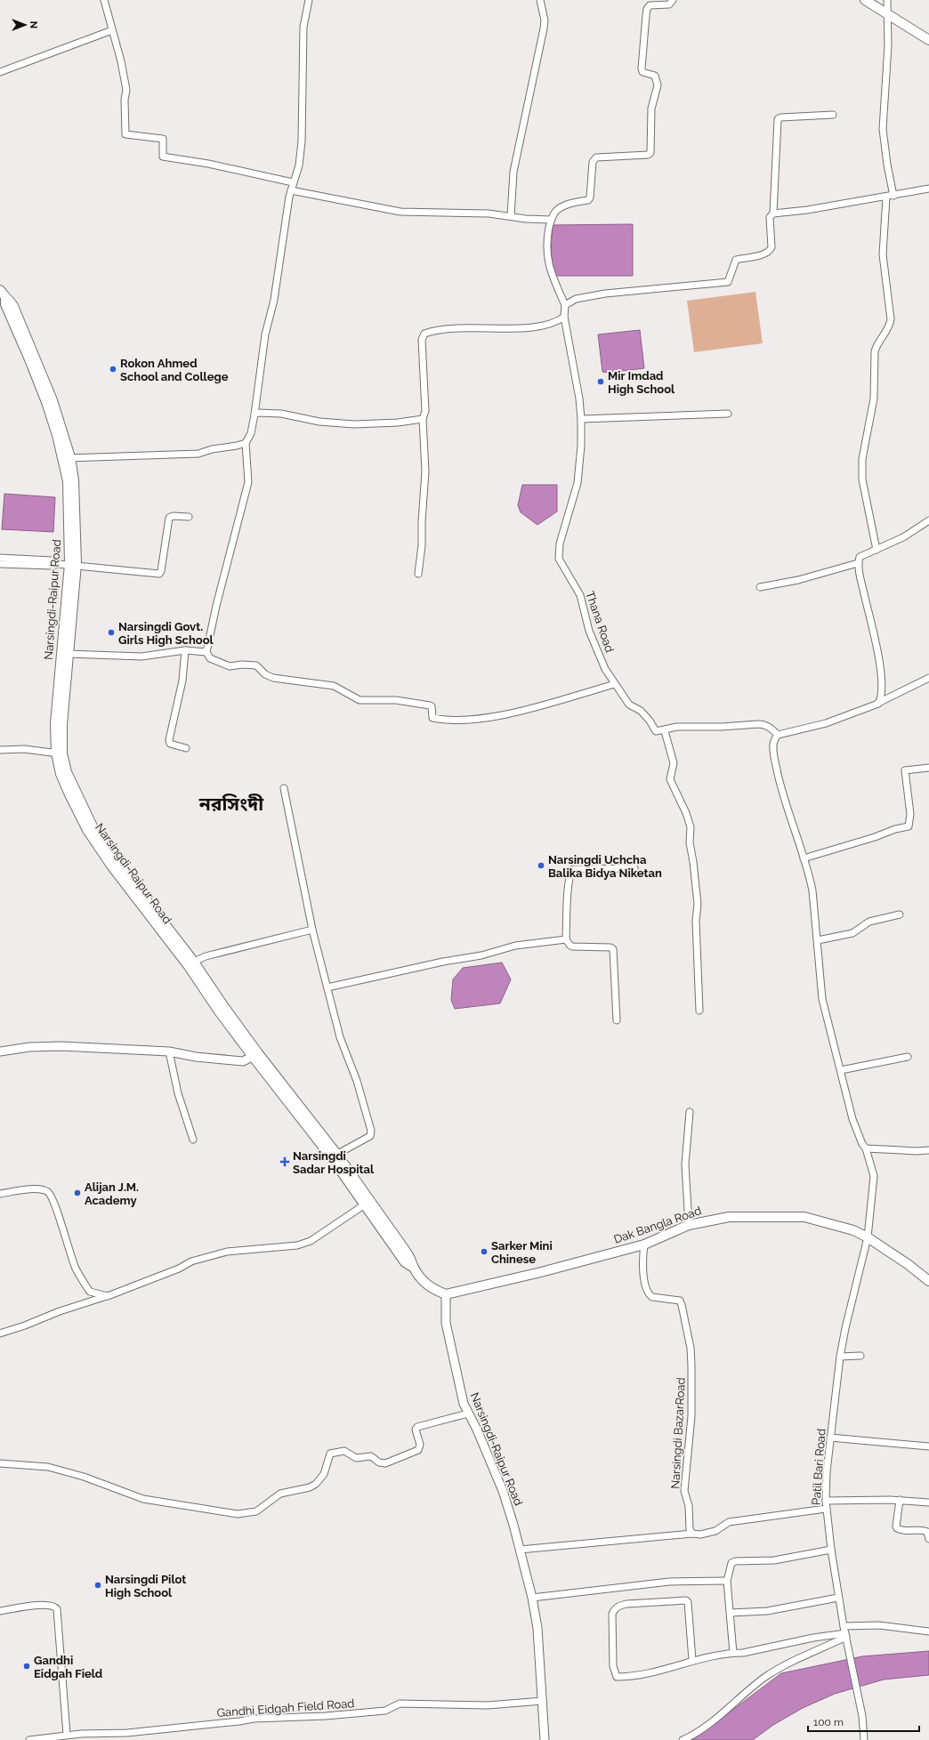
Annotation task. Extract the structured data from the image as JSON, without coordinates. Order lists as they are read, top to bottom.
{
  "streets": {
    "main road": ["Narsingdi-Raipur Road", "Dak Bangla Road"],
    "street": [
      "Thana Road",
      "Narsingdi BazarRoad",
      "Patil Bari Road",
      "Gandhi Eidgah Field Road"
    ]
  },
  "crossings": [
    ["Narsingdi-Raipur Road", "Dak Bangla Road"],
    ["Narsingdi-Raipur Road", "Gandhi Eidgah Field Road"],
    ["Dak Bangla Road", "Narsingdi BazarRoad"],
    ["Dak Bangla Road", "Patil Bari Road"]
  ],
  "districts": ["নরসিংদী"],
  "places": {
    "other": [
      "Rokon Ahmed School and College",
      "Mir Imdad High School",
      "Narsingdi Govt. Girls High School",
      "Narsingdi Uchcha Balika Bidya Niketan",
      "Alijan J.M. Academy",
      "Sarker Mini Chinese",
      "Narsingdi Pilot High School",
      "Gandhi Eidgah Field"
    ],
    "health": ["Narsingdi Sadar Hospital"]
  },
  "scale_bar": "100 m",
  "north": "right"
}
